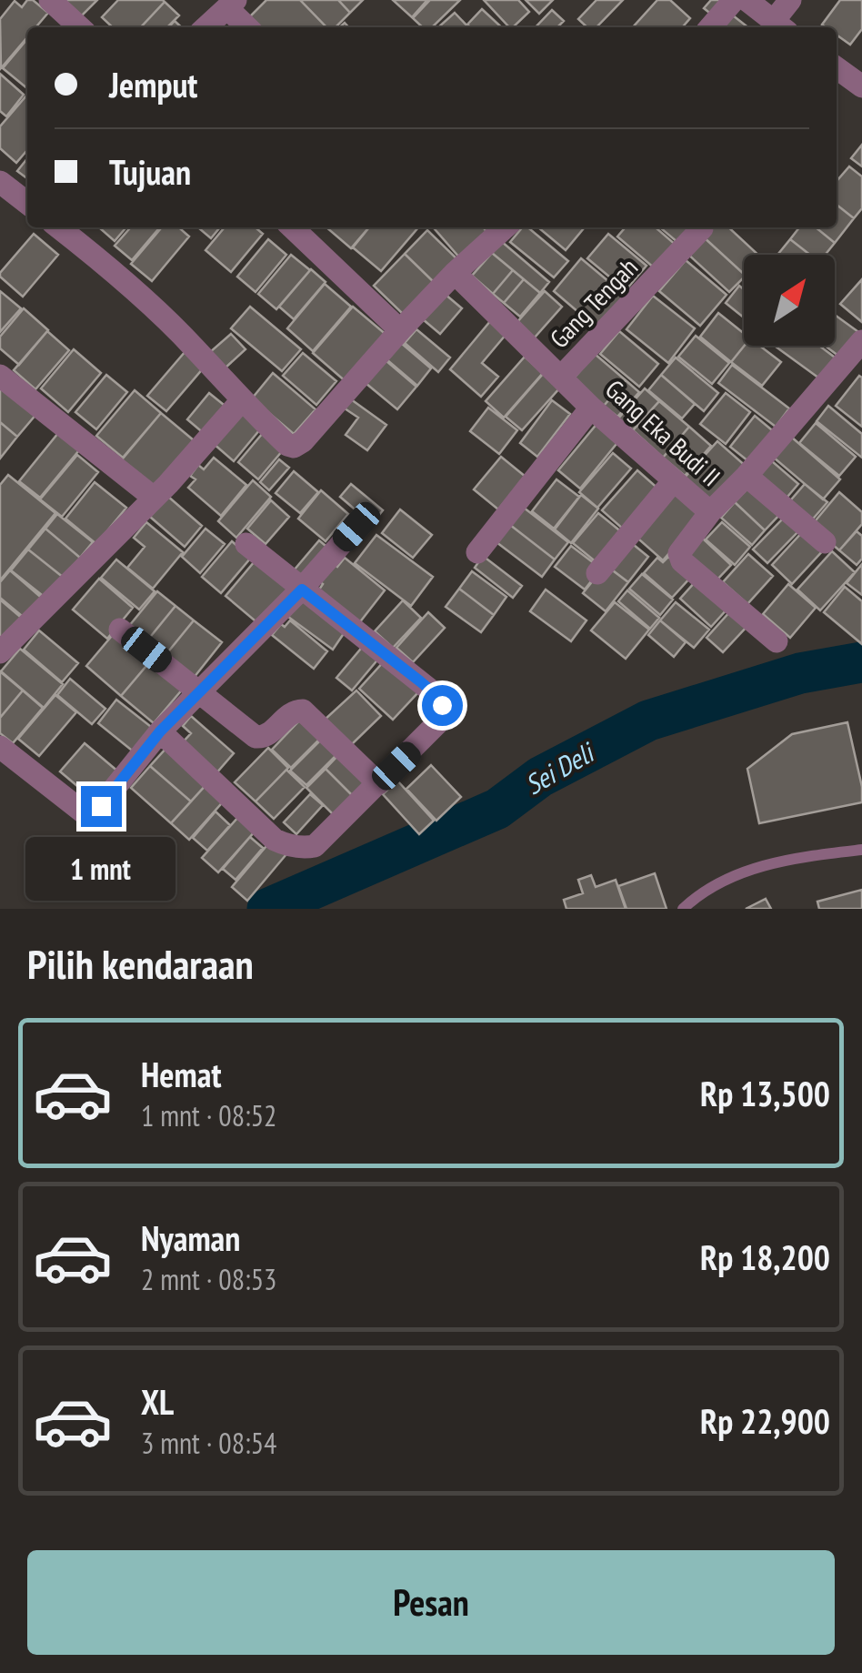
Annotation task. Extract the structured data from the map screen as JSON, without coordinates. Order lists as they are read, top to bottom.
{
  "streets": {
    "street": ["Gang Tengah", "Gang Eka Budi II"]
  },
  "crossings": [
    ["Gang Tengah", "Gang Eka Budi II"]
  ],
  "water": ["Sei Deli"],
  "north": "top right",
  "page": {
    "banner": ["Jemput", "Tujuan"],
    "bubble": "1 mnt",
    "heading": "Pilih kendaraan",
    "list": [
      {
        "name": "Hemat",
        "note": "1 mnt · 08:52",
        "value": "Rp 13,500"
      },
      {
        "name": "Nyaman",
        "note": "2 mnt · 08:53",
        "value": "Rp 18,200"
      },
      {
        "name": "XL",
        "note": "3 mnt · 08:54",
        "value": "Rp 22,900"
      }
    ],
    "buttons": "Pesan"
  }
}
